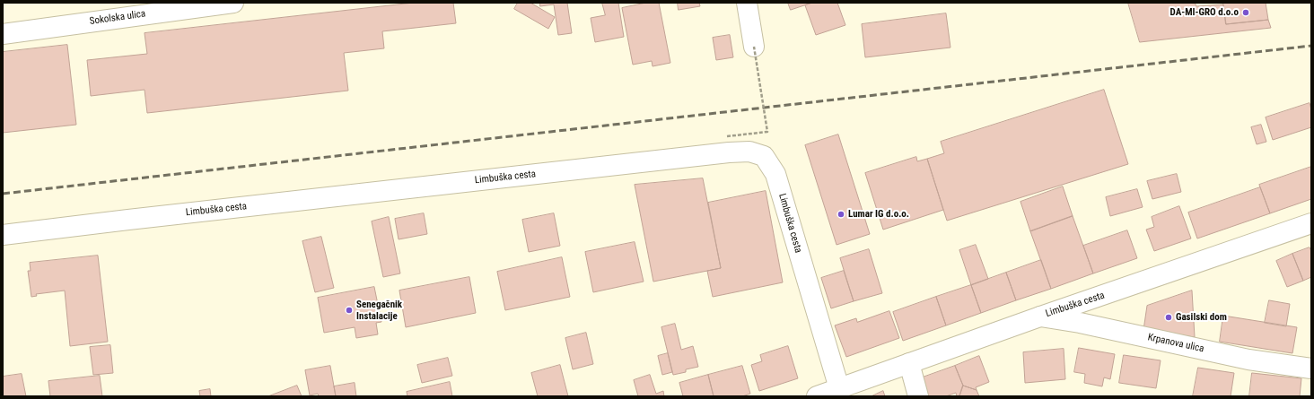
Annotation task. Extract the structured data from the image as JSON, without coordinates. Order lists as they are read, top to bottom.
{
  "streets": {
    "street": ["Sokolska ulica", "Limbuška cesta", "Krpanova ulica"]
  },
  "crossings": [
    ["Limbuška cesta", "Krpanova ulica"]
  ],
  "places": [
    "DA-MI-GRO d.o.o",
    "Lumar IG d.o.o.",
    "Senegačnik Instalacije",
    "Gasilski dom"
  ]
}
